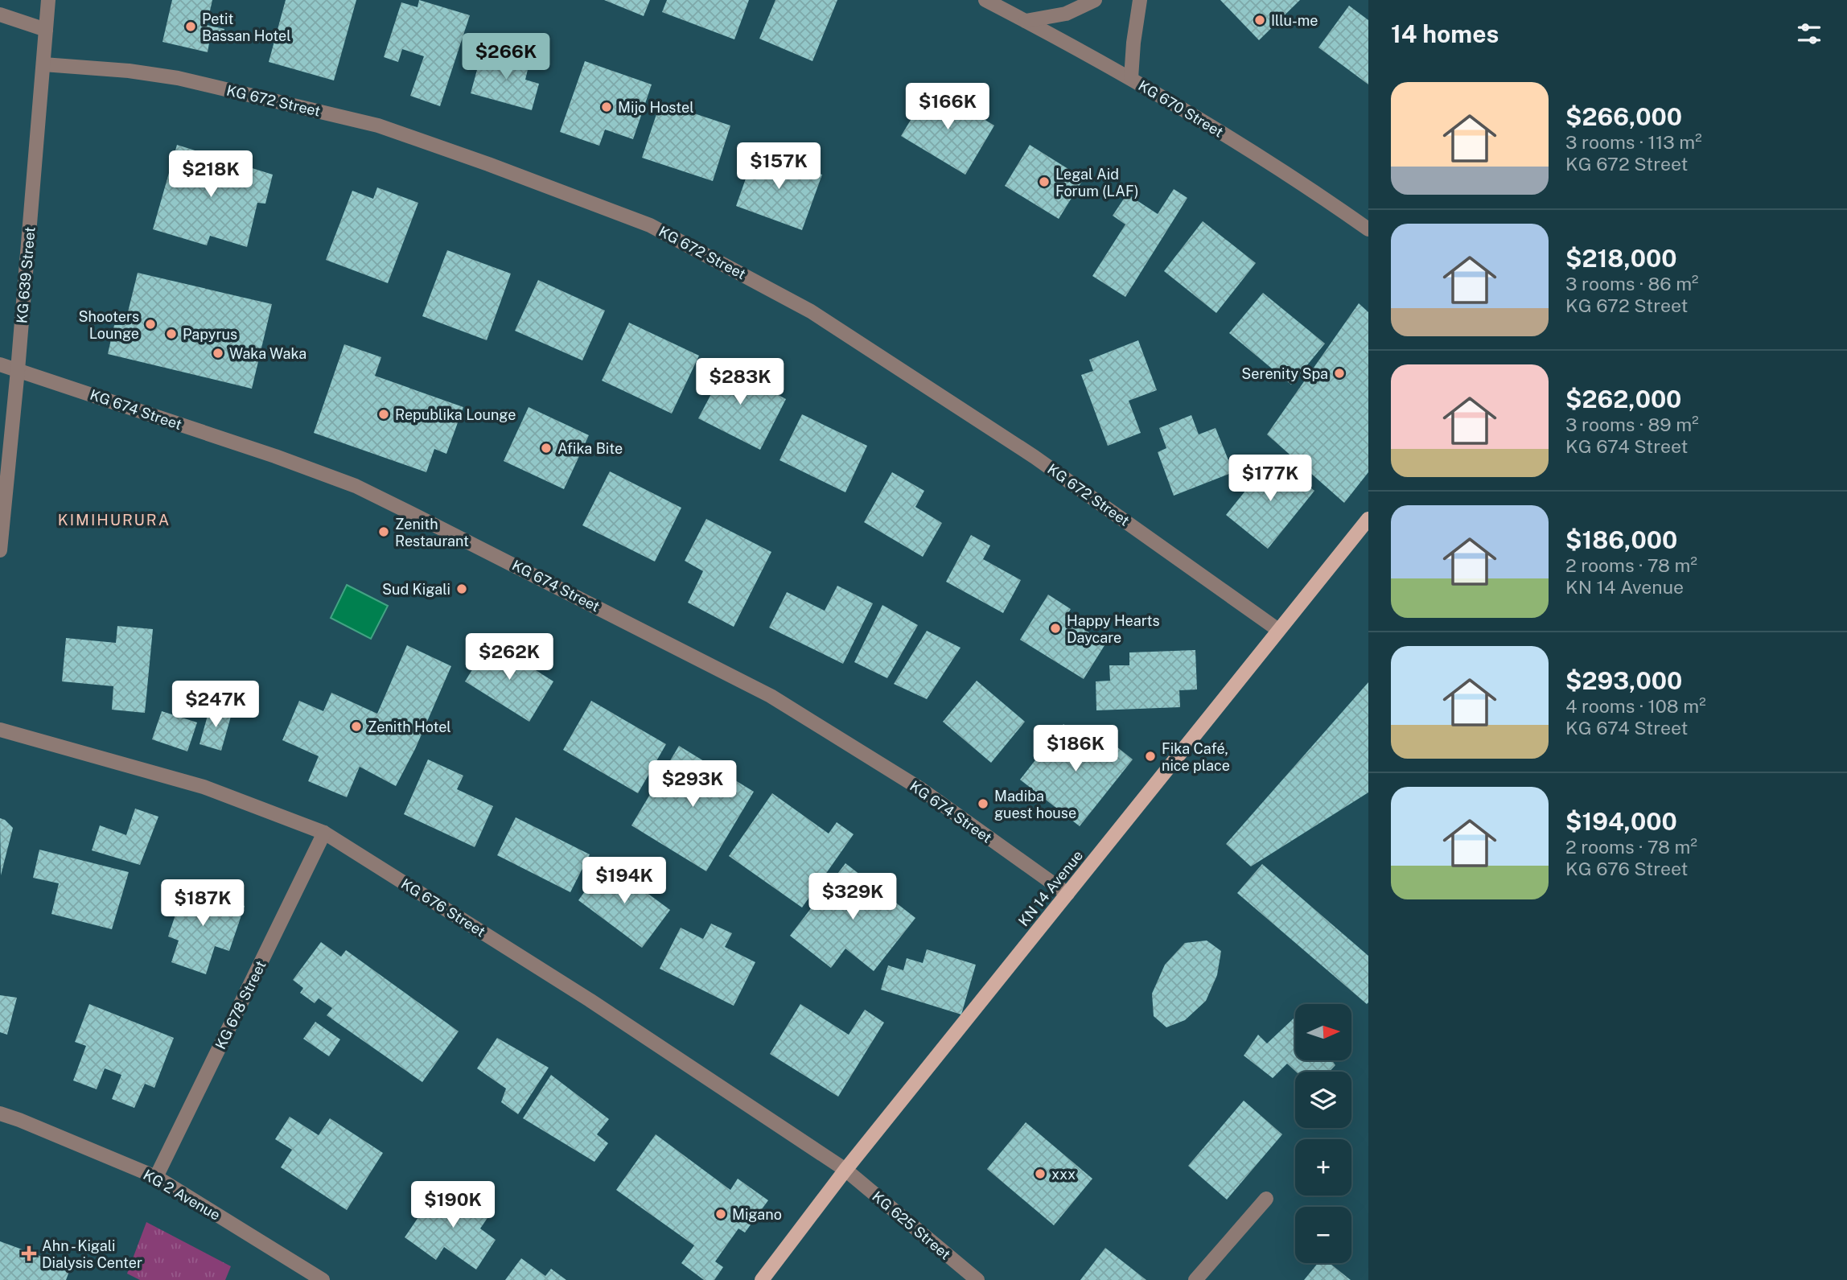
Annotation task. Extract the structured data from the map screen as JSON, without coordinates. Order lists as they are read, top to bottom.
{
  "streets": {
    "main road": ["KN 14 Avenue"],
    "street": [
      "KG 672 Street",
      "KG 670 Street",
      "KG 639 Street",
      "KG 674 Street",
      "KG 676 Street",
      "KG 678 Street",
      "KG 2 Avenue",
      "KG 625 Street"
    ]
  },
  "crossings": [
    ["KG 672 Street", "KG 639 Street"],
    ["KG 672 Street", "KN 14 Avenue"],
    ["KG 639 Street", "KG 674 Street"],
    ["KG 674 Street", "KN 14 Avenue"],
    ["KN 14 Avenue", "KG 676 Street"],
    ["KN 14 Avenue", "KG 625 Street"],
    ["KG 676 Street", "KG 678 Street"],
    ["KG 676 Street", "KG 625 Street"],
    ["KG 678 Street", "KG 2 Avenue"]
  ],
  "districts": ["KIMIHURURA"],
  "places": {
    "other": [
      "Illu-me",
      "Petit Bassan Hotel",
      "Mijo Hostel",
      "Legal Aid Forum (LAF)",
      "Shooters Lounge",
      "Papyrus",
      "Waka Waka",
      "Serenity Spa",
      "Republika Lounge",
      "Afika Bite",
      "Zenith Restaurant",
      "Sud Kigali",
      "Happy Hearts Daycare",
      "Zenith Hotel",
      "Fika Café, nice place",
      "Madiba guest house",
      "xxx",
      "Migano"
    ],
    "health": ["Ahn - Kigali Dialysis Center"]
  },
  "north": "right",
  "page": {
    "heading": "14 homes",
    "price": [
      "$266K",
      "$166K",
      "$157K",
      "$218K",
      "$283K",
      "$177K",
      "$262K",
      "$247K",
      "$186K",
      "$293K",
      "$194K",
      "$329K",
      "$187K",
      "$190K"
    ],
    "list": [
      {
        "name": "$266,000",
        "note": "3 rooms · 113 m² · KG 672 Street"
      },
      {
        "name": "$218,000",
        "note": "3 rooms · 86 m² · KG 672 Street"
      },
      {
        "name": "$262,000",
        "note": "3 rooms · 89 m² · KG 674 Street"
      },
      {
        "name": "$186,000",
        "note": "2 rooms · 78 m² · KN 14 Avenue"
      },
      {
        "name": "$293,000",
        "note": "4 rooms · 108 m² · KG 674 Street"
      },
      {
        "name": "$194,000",
        "note": "2 rooms · 78 m² · KG 676 Street"
      }
    ],
    "map_buttons": ["+", "−"]
  }
}
